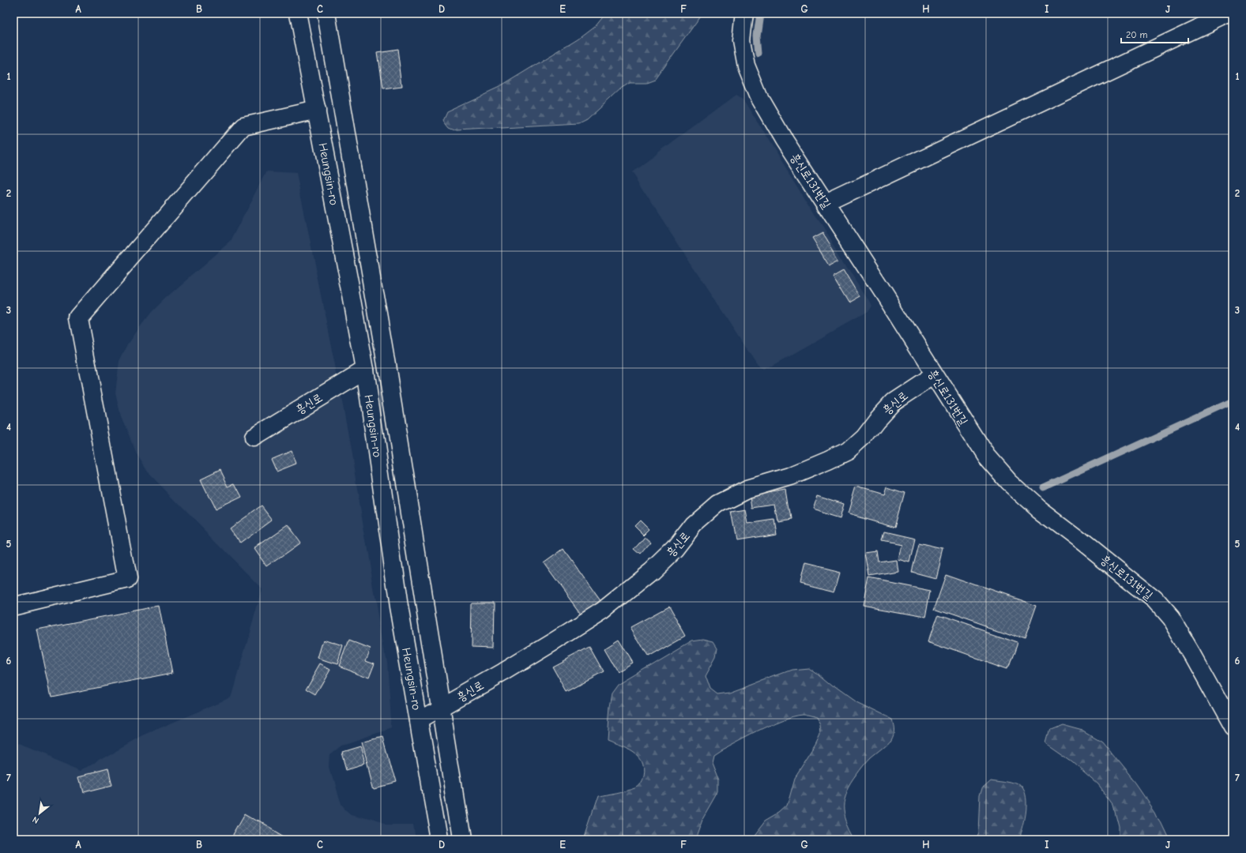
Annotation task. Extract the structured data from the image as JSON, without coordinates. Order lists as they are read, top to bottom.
{
  "streets": {
    "main road": ["Heungsin-ro", "흥신로131번길", "흥신로"]
  },
  "crossings": [
    ["Heungsin-ro", "흥신로"],
    ["흥신로131번길", "흥신로"]
  ],
  "scale_bar": "20 m",
  "north": "bottom left",
  "grid": {
    "columns": [
      "A",
      "B",
      "C",
      "D",
      "E",
      "F",
      "G",
      "H",
      "I",
      "J"
    ],
    "rows": [
      "1",
      "2",
      "3",
      "4",
      "5",
      "6",
      "7"
    ]
  }
}
